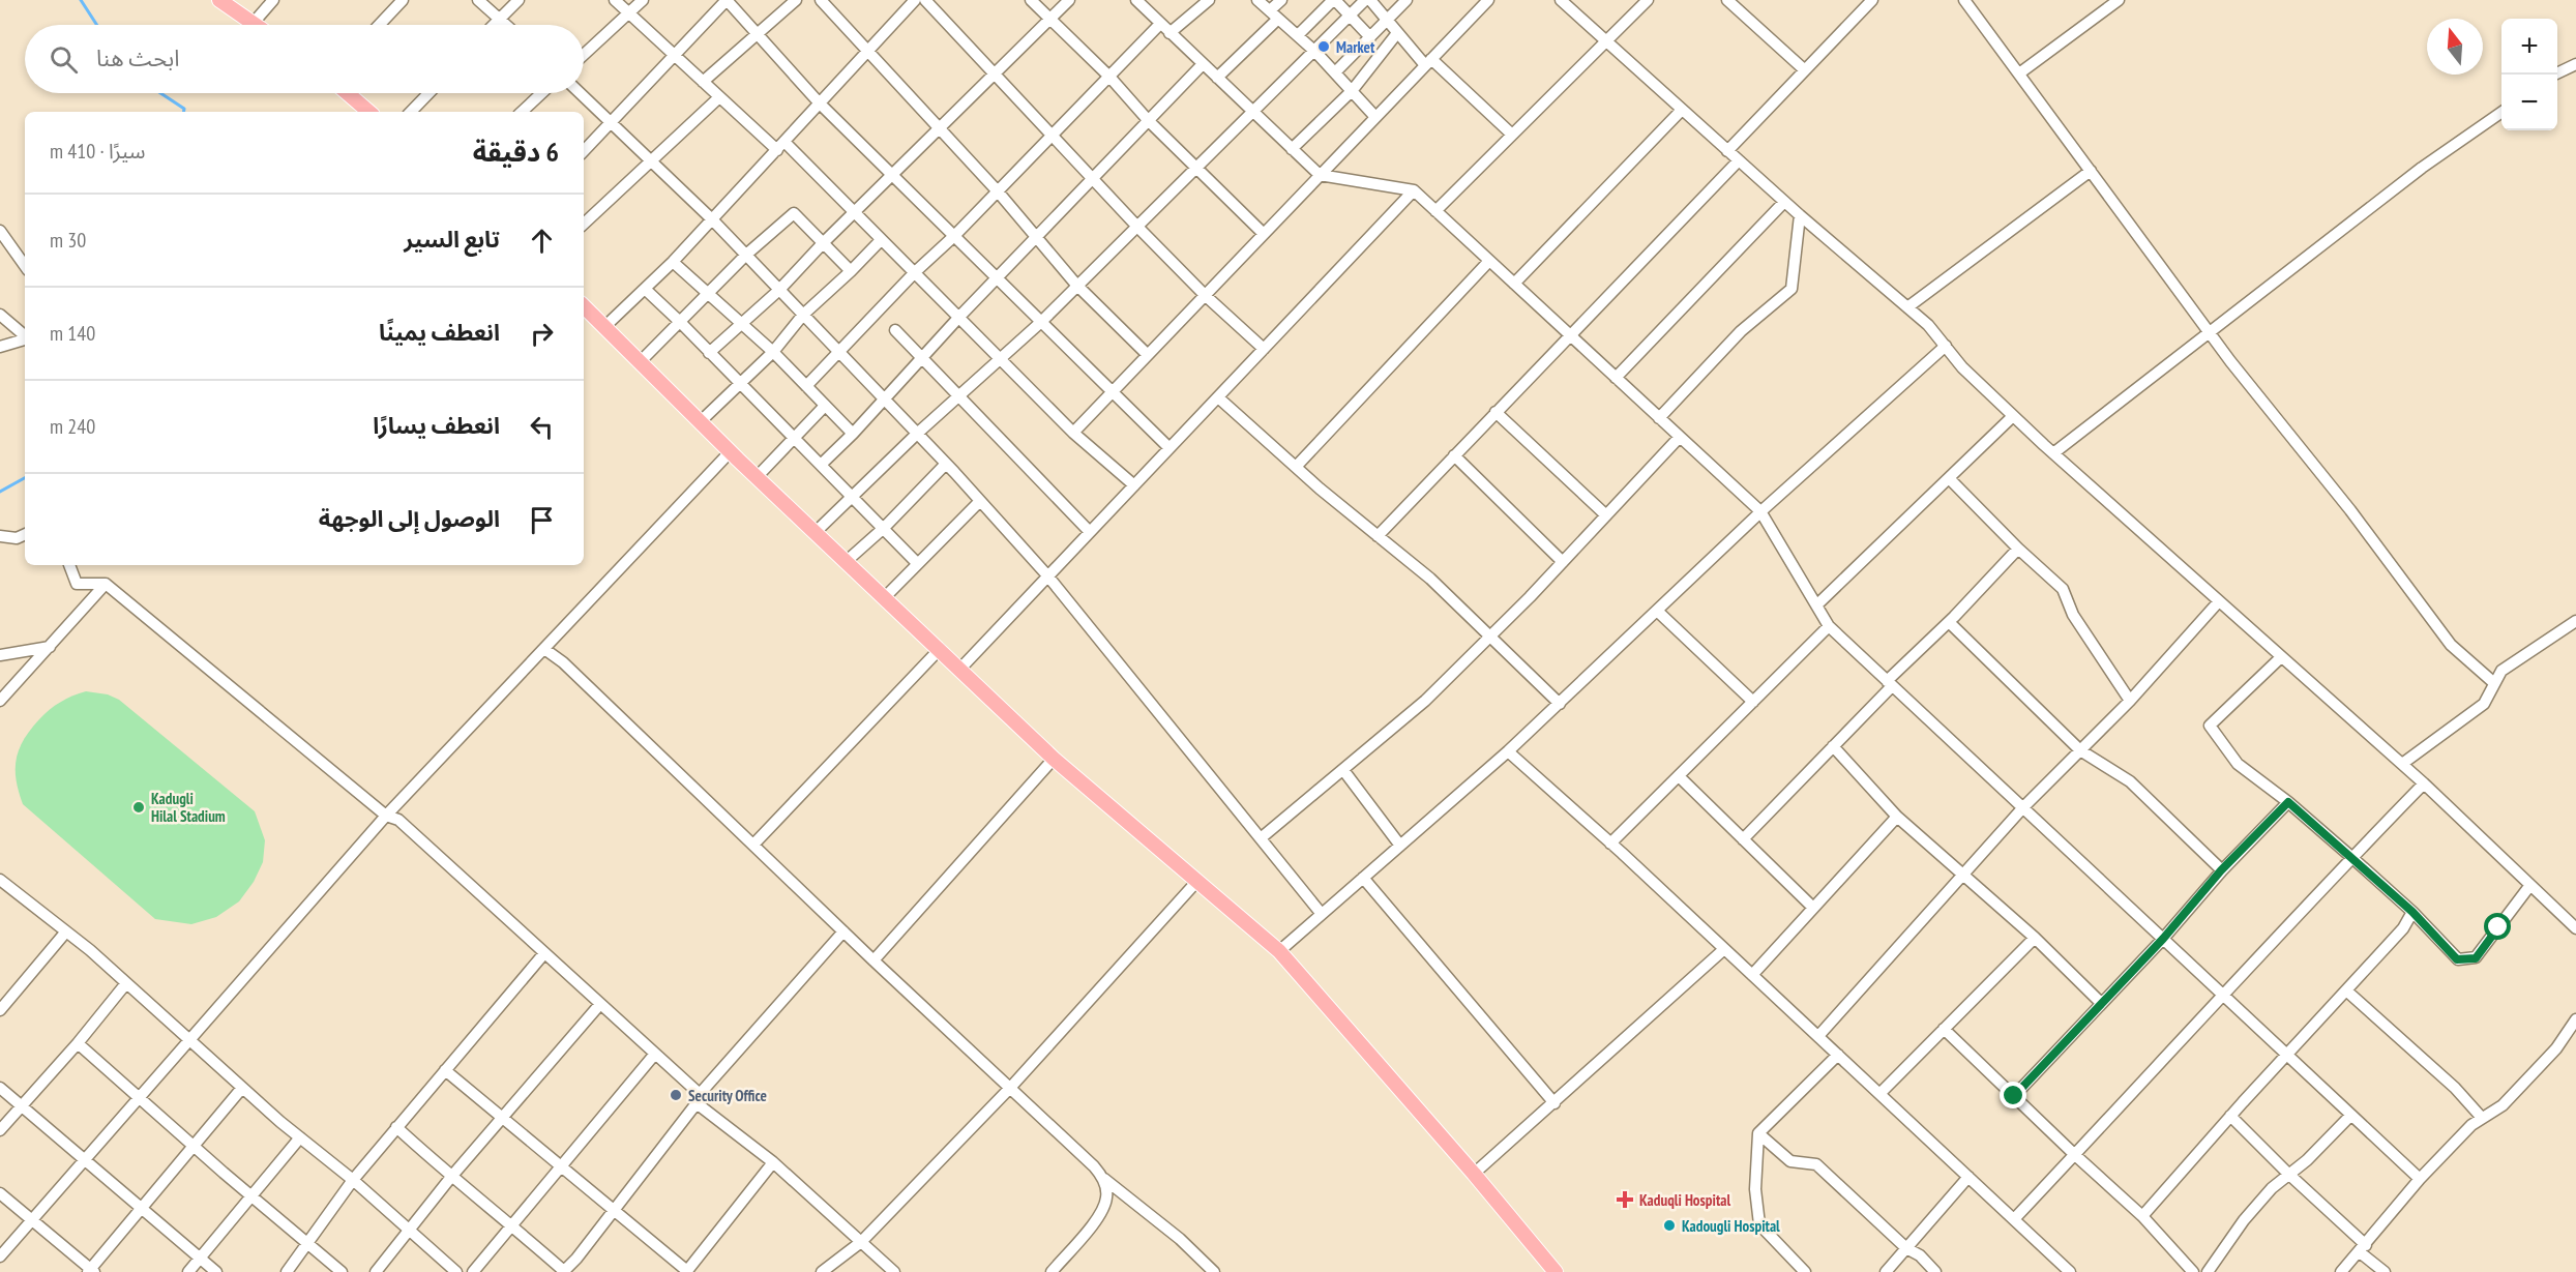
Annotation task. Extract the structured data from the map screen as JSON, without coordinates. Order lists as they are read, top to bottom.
{
  "places": {
    "other": [
      "Market",
      "Kadugli Hilal Stadium",
      "Security Office",
      "Kadougli Hospital"
    ],
    "health": ["Kaduqli Hospital"]
  },
  "north": "top",
  "page": {
    "map_buttons": ["+", "−"],
    "search": "ابحث هنا",
    "heading": ["6 دقيقة", "سيرًا · 410 m"],
    "list": [
      ["تابع السير", "30 m"],
      ["انعطف يمينًا", "140 m"],
      ["انعطف يسارًا", "240 m"],
      "الوصول إلى الوجهة"
    ]
  }
}
